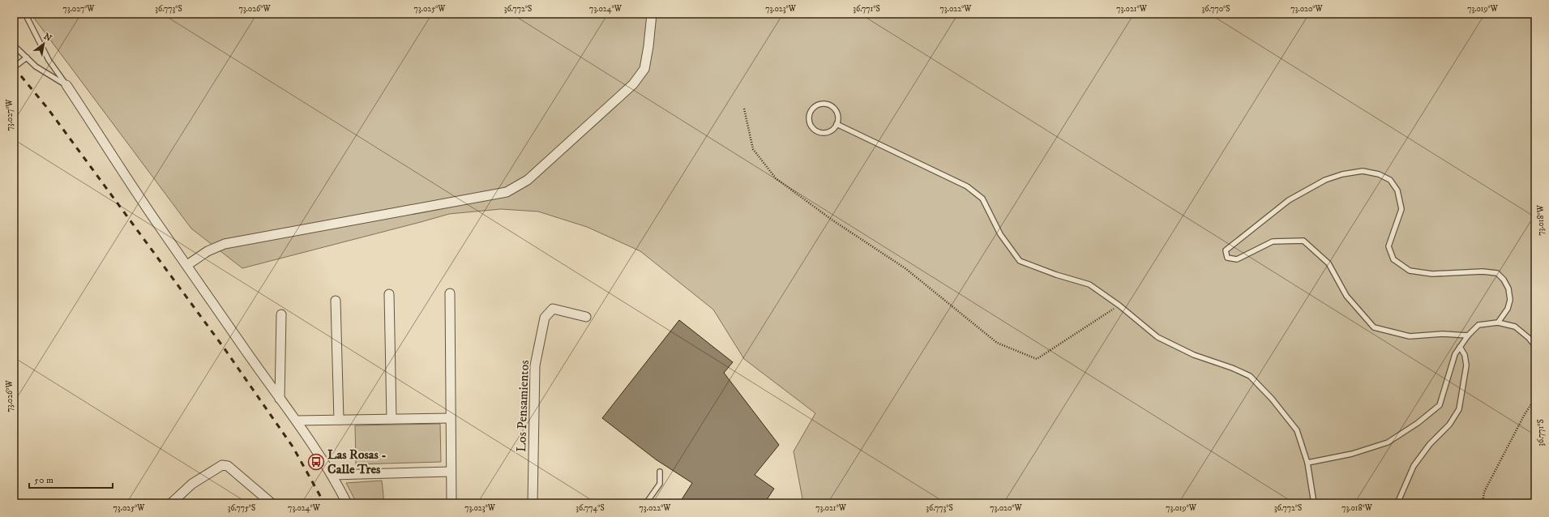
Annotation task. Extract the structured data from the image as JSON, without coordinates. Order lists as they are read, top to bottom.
{
  "streets": {
    "street": ["Los Pensamientos"]
  },
  "places": {
    "bus stop": ["Las Rosas - Calle Tres"]
  },
  "scale_bar": "50 m",
  "north": "top right",
  "coordinates": [
    "73.027°W",
    "36.773°S",
    "73.026°W",
    "73.025°W",
    "36.772°S",
    "73.024°W",
    "73.023°W",
    "36.771°S",
    "73.022°W",
    "73.021°W",
    "36.770°S",
    "73.020°W",
    "73.019°W",
    "73.018°W",
    "36.775°S",
    "36.774°S"
  ]
}
